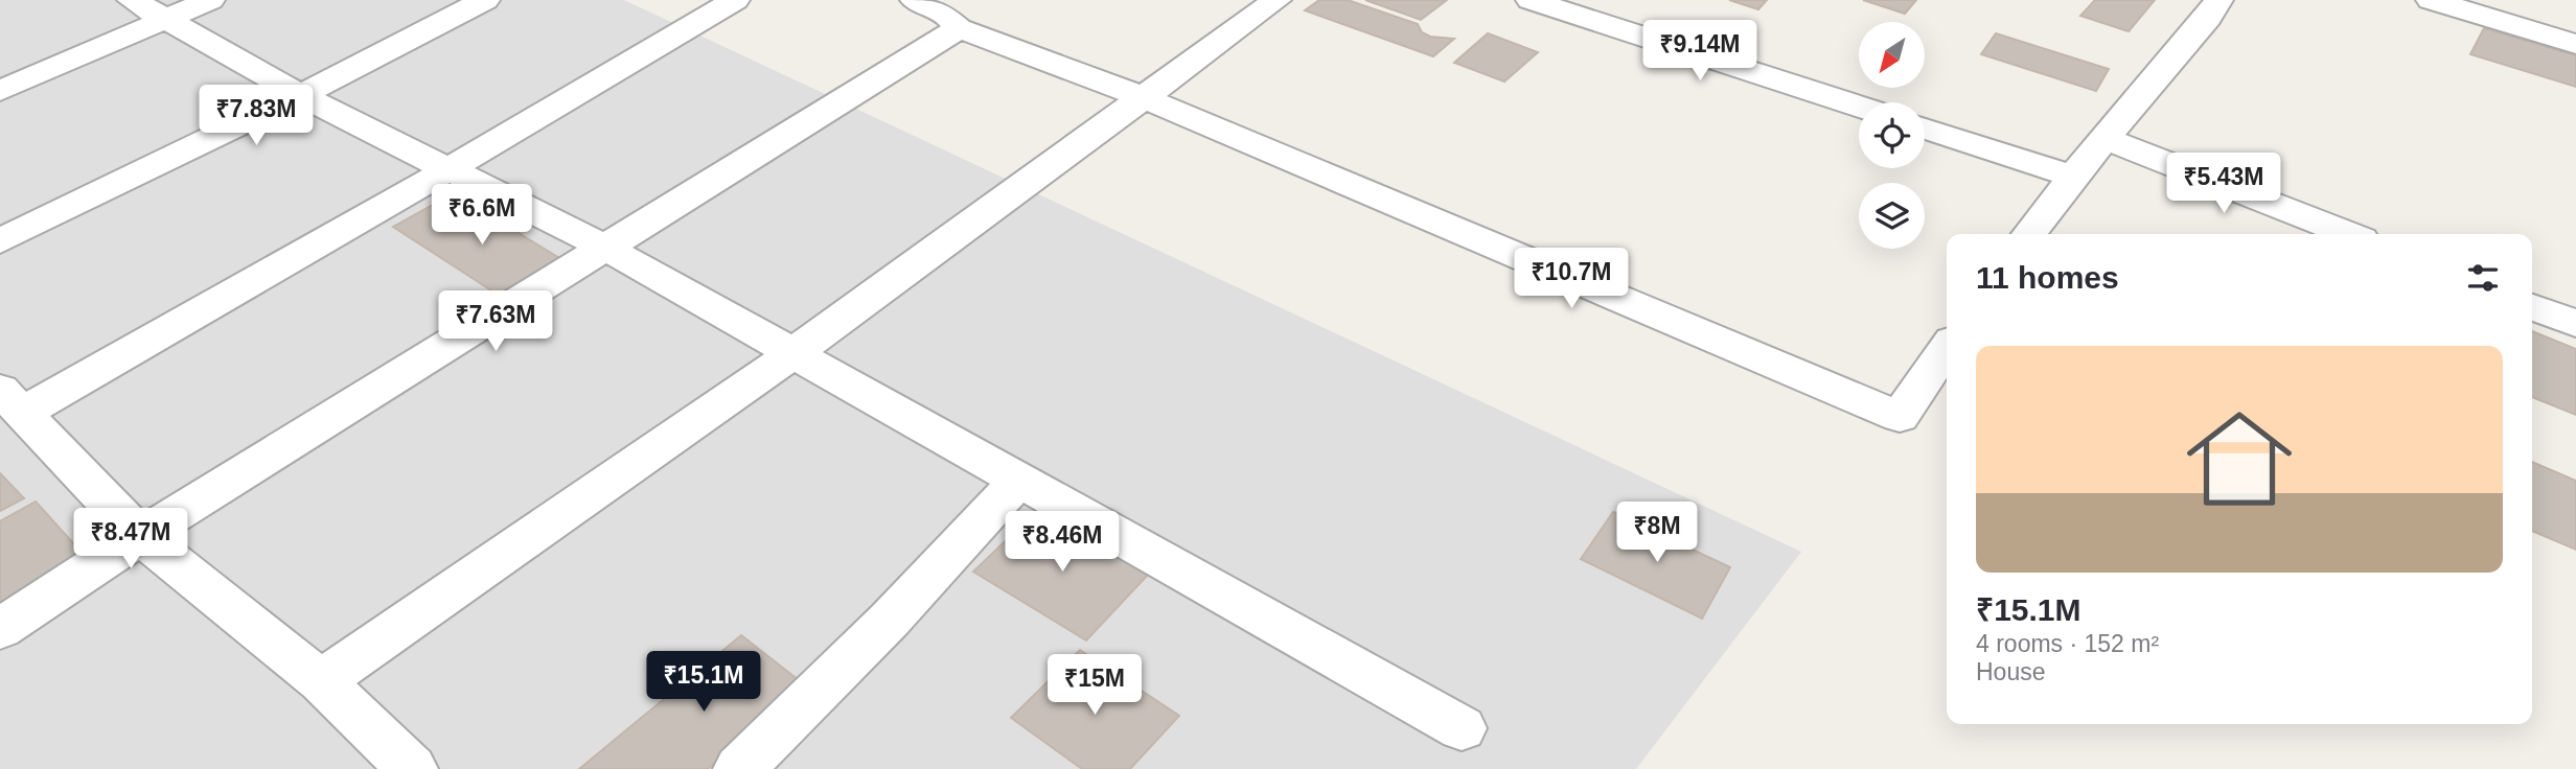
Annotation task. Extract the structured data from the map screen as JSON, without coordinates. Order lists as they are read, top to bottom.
{
  "north": "bottom left",
  "page": {
    "price": [
      "₹9.14M",
      "₹7.83M",
      "₹5.43M",
      "₹6.6M",
      "₹10.7M",
      "₹7.63M",
      "₹8M",
      "₹8.47M",
      "₹8.46M",
      "₹15.1M",
      "₹15M"
    ],
    "heading": "11 homes",
    "list": [
      {
        "name": "₹15.1M",
        "note": "4 rooms · 152 m² · House"
      }
    ]
  }
}
